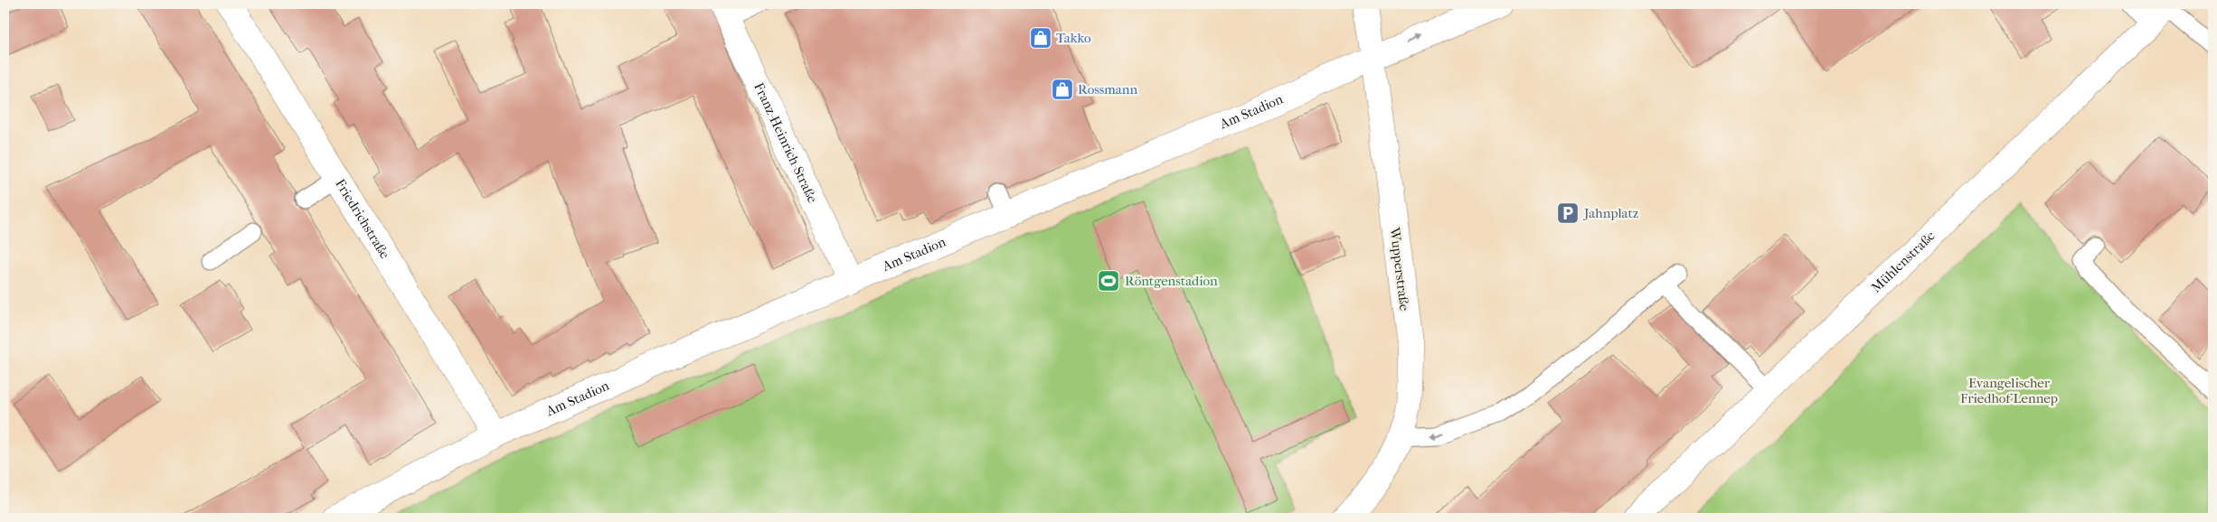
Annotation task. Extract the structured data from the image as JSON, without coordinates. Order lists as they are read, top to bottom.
{
  "streets": {
    "street": [
      "Am Stadion",
      "Franz-Heinrich-Straße",
      "Friedrichstraße",
      "Mühlenstraße",
      "Wupperstraße"
    ]
  },
  "crossings": [
    ["Am Stadion", "Franz-Heinrich-Straße"],
    ["Am Stadion", "Friedrichstraße"],
    ["Am Stadion", "Wupperstraße"]
  ],
  "parks": ["Evangelischer Friedhof Lennep"],
  "places": {
    "shop": ["Takko", "Rossmann"],
    "parking": ["Jahnplatz"],
    "sports": ["Röntgenstadion"]
  }
}
